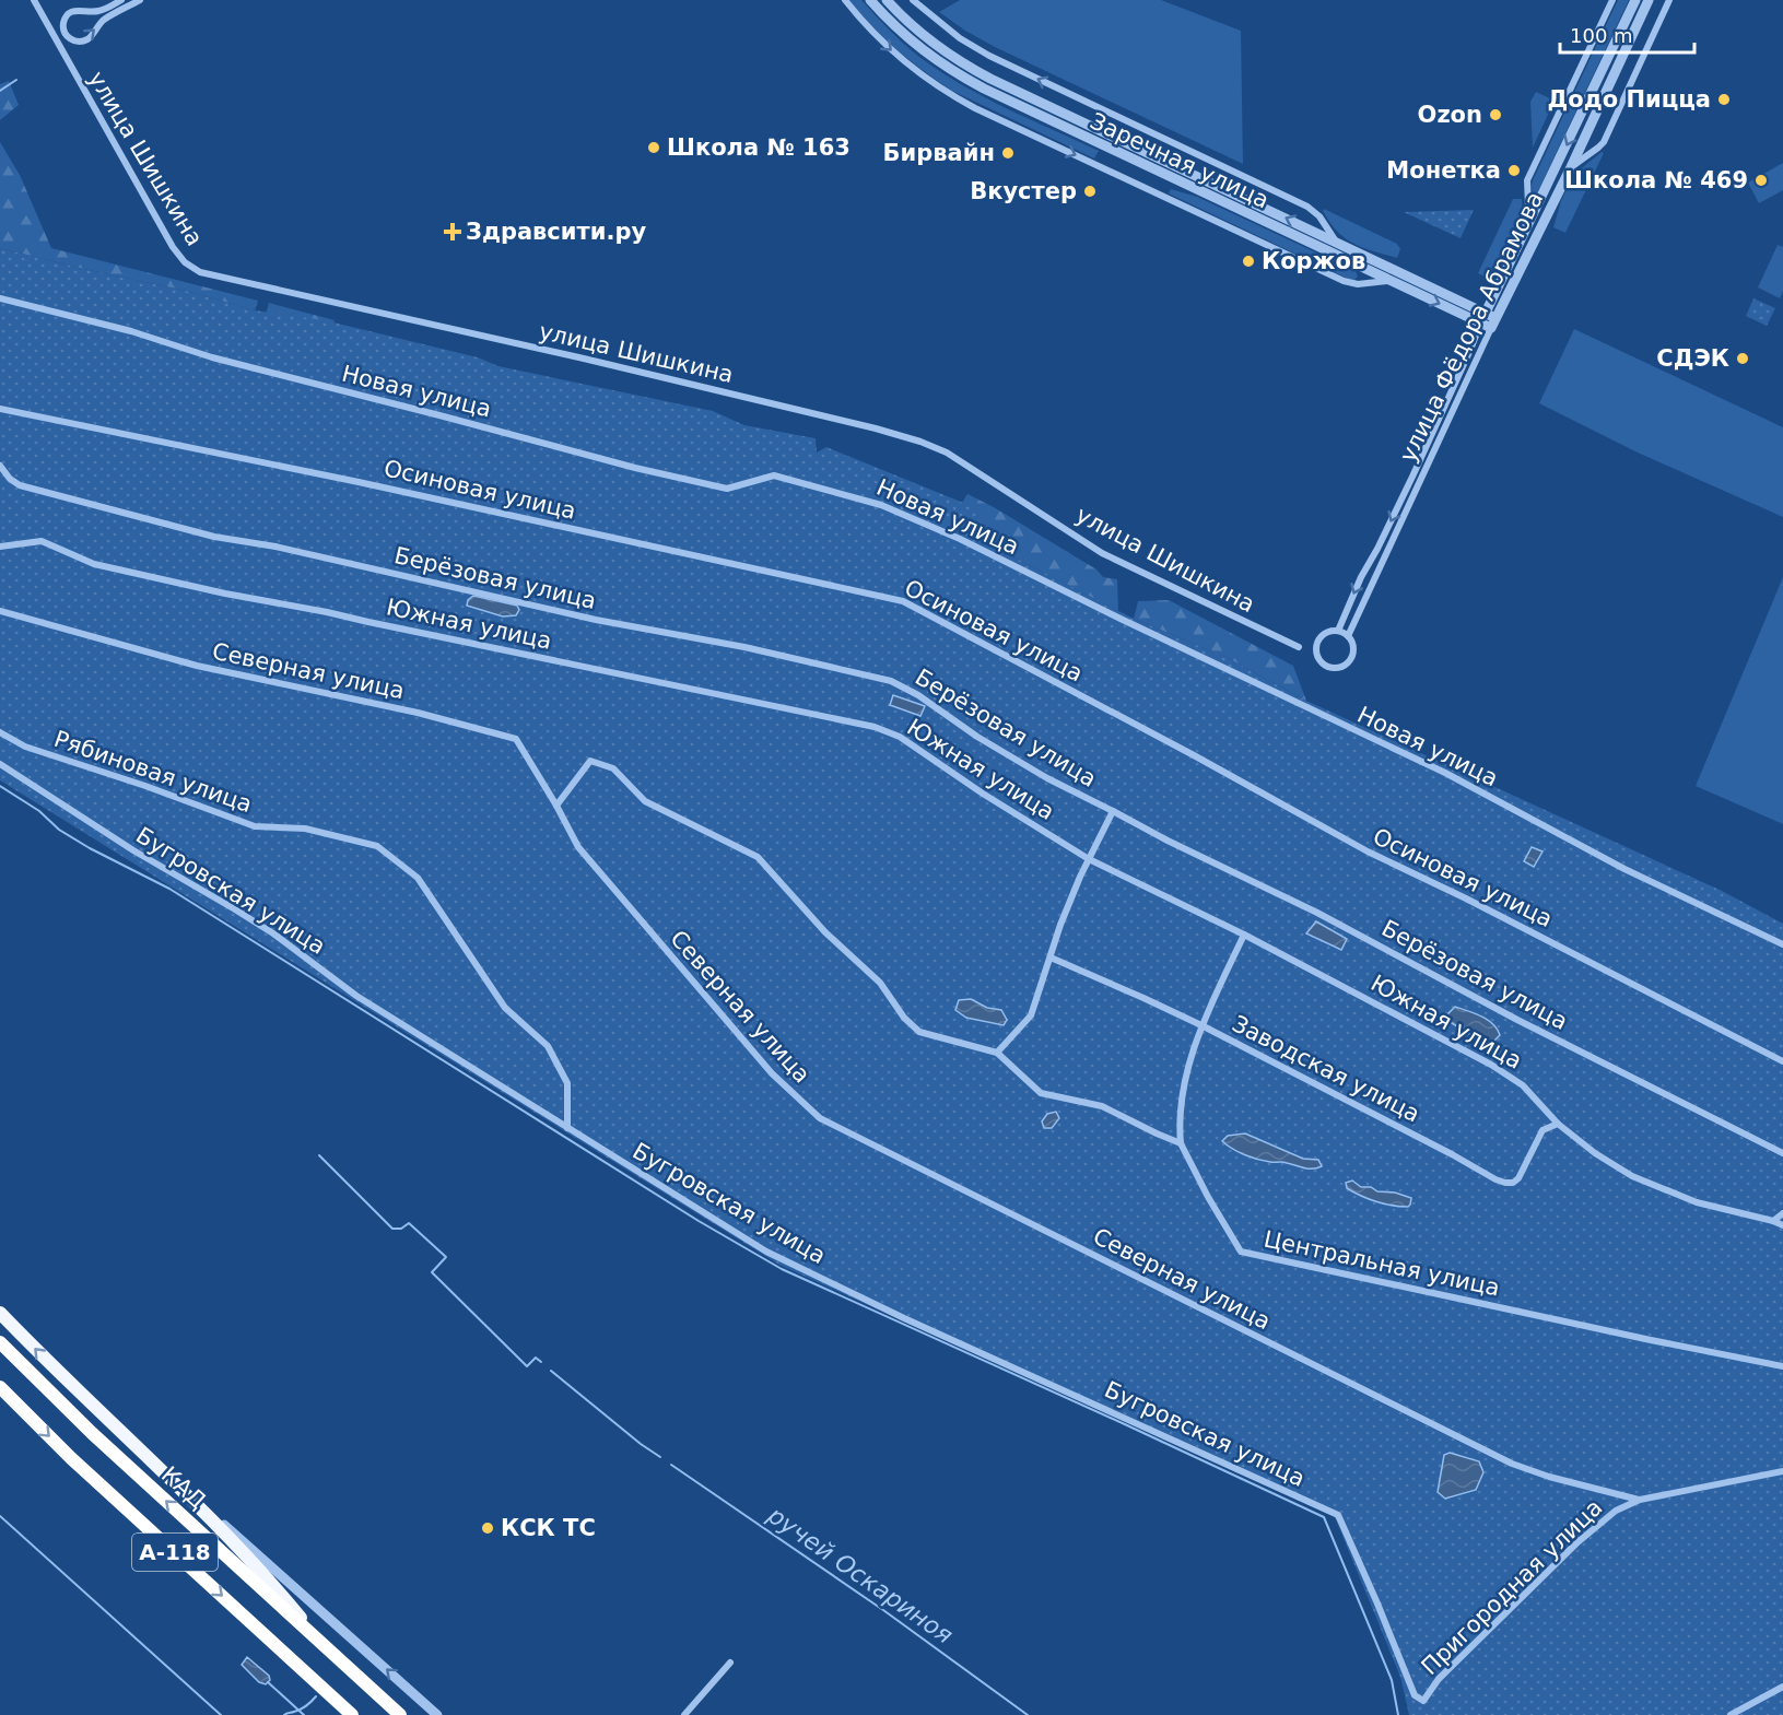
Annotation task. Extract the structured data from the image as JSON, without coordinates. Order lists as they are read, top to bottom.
{
  "streets": {
    "highway": ["КАД", "А-118"],
    "street": [
      "улица Шишкина",
      "Заречная улица",
      "улица Фёдора Абрамова",
      "Новая улица",
      "Осиновая улица",
      "Берёзовая улица",
      "Южная улица",
      "Северная улица",
      "Рябиновая улица",
      "Бугровская улица",
      "Заводская улица",
      "Центральная улица",
      "Пригородная улица"
    ]
  },
  "crossings": [
    ["Заречная улица", "улица Фёдора Абрамова"],
    ["Южная улица", "Заводская улица"],
    ["Северная улица", "Пригородная улица"],
    ["Рябиновая улица", "Бугровская улица"],
    ["Бугровская улица", "Пригородная улица"]
  ],
  "water": ["ручей Оскариноя"],
  "places": {
    "other": [
      "Додо Пицца",
      "Ozon",
      "Школа № 163",
      "Бирвайн",
      "Монетка",
      "Школа № 469",
      "Вкустер",
      "Коржов",
      "СДЭК",
      "КСК ТС"
    ],
    "health": ["Здравсити.ру"]
  },
  "scale_bar": "100 m"
}
